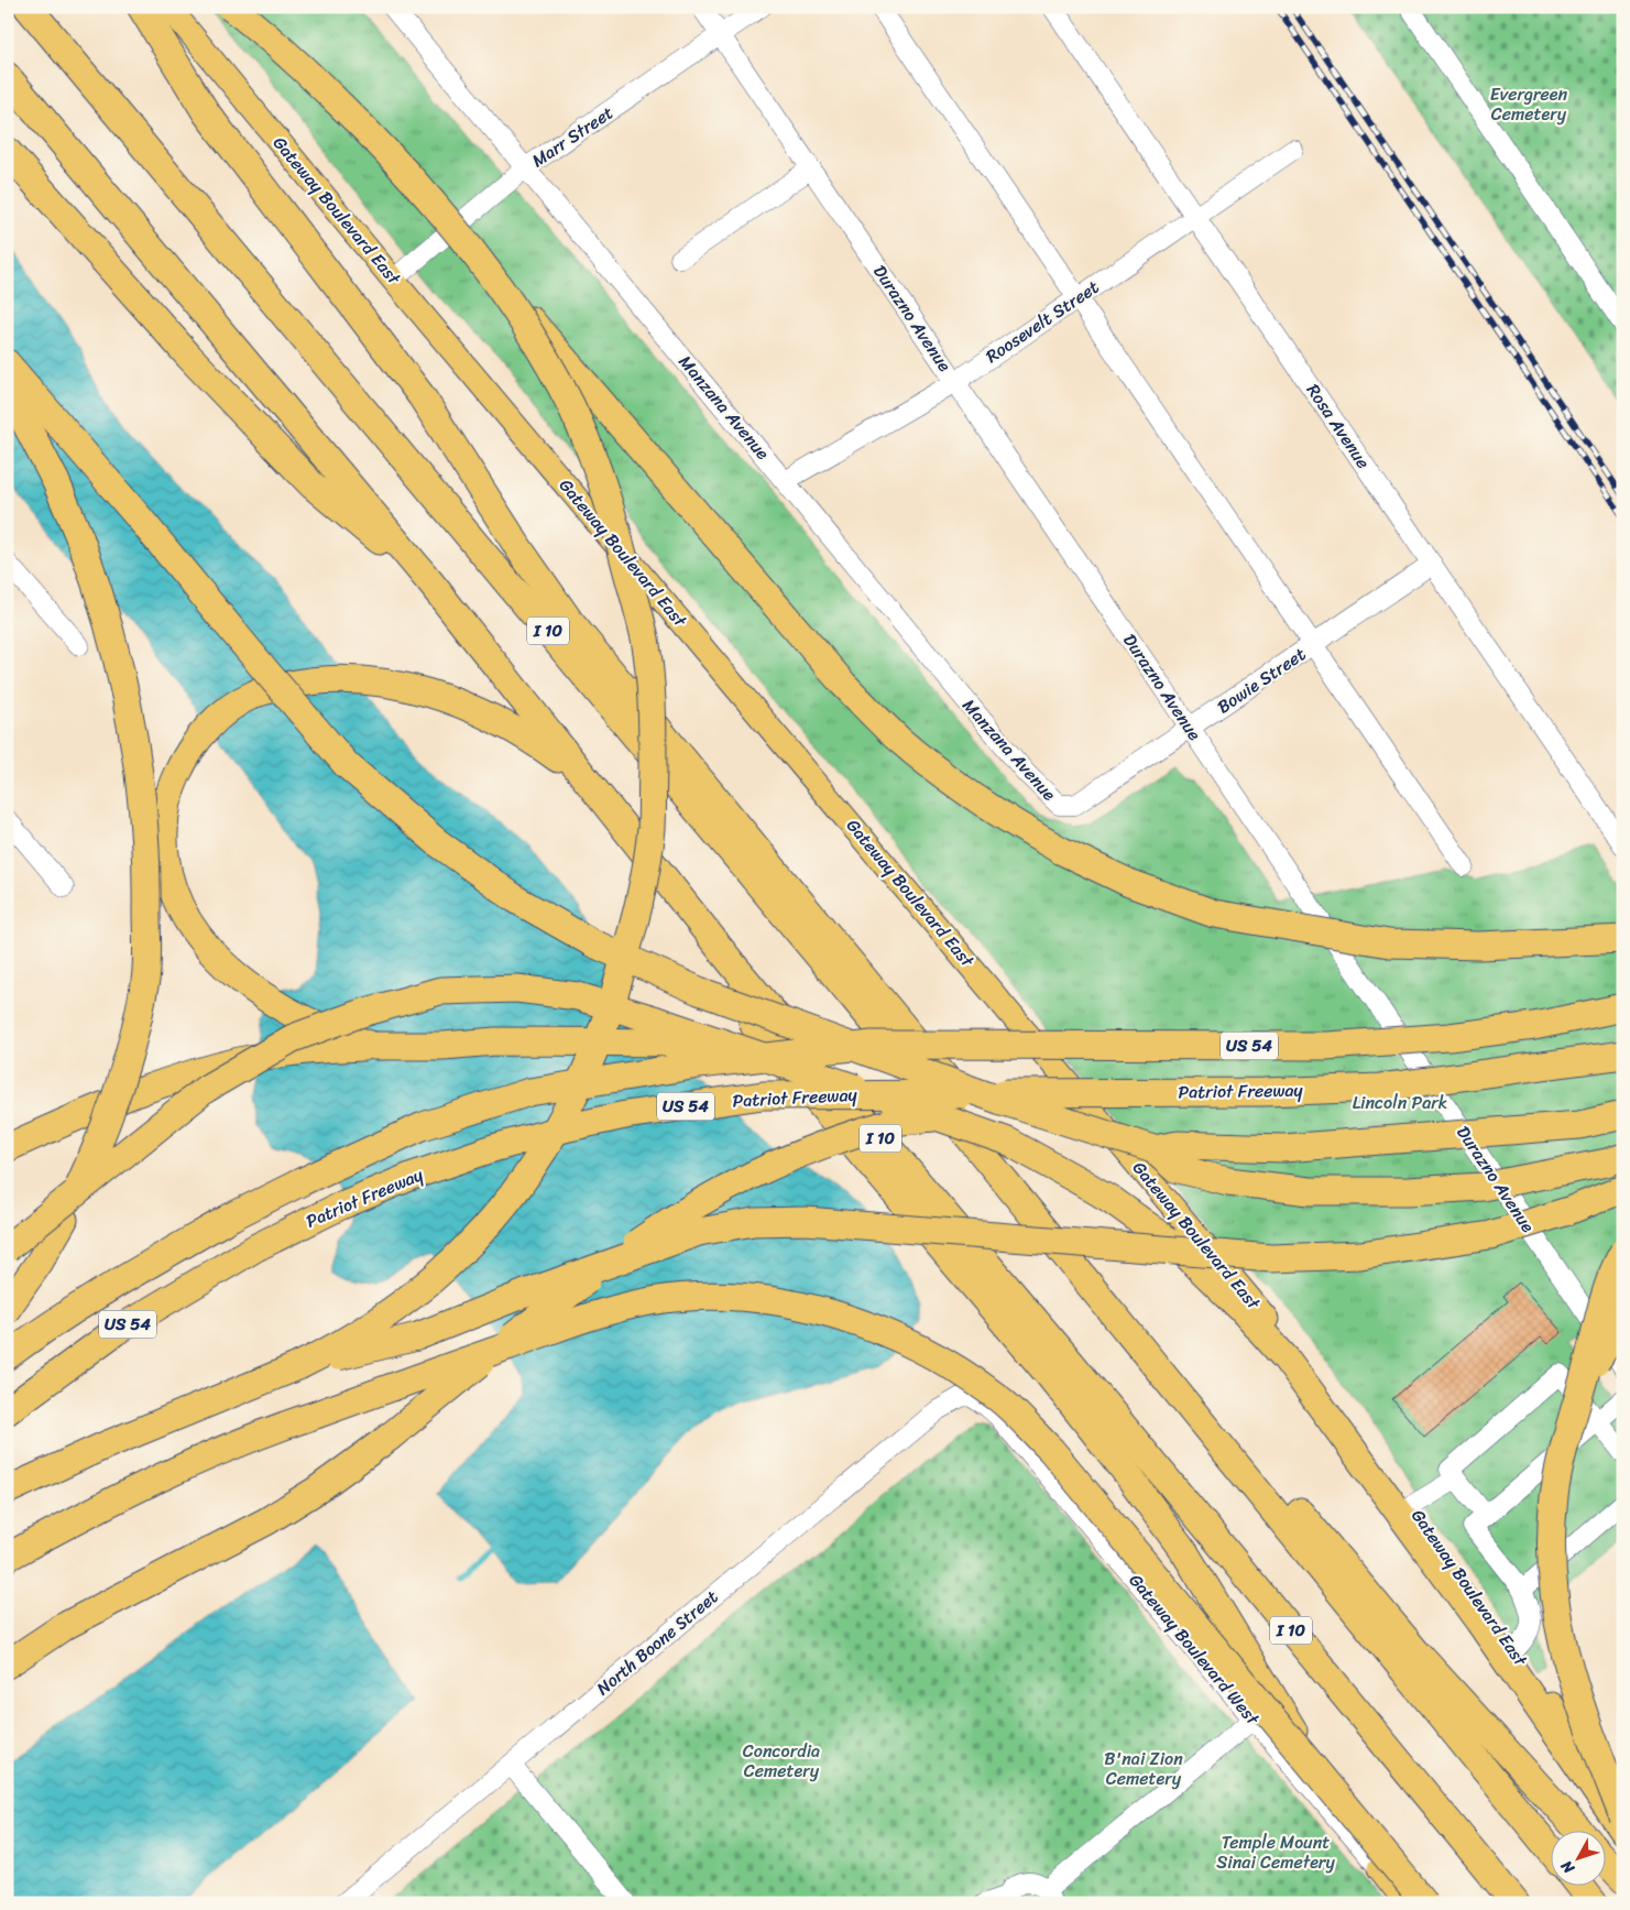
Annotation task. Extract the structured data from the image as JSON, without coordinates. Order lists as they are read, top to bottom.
{
  "streets": {
    "highway": ["I 10", "US 54", "Patriot Freeway"],
    "main road": ["Gateway Boulevard East", "Gateway Boulevard West"],
    "street": [
      "Marr Street",
      "Durazno Avenue",
      "Roosevelt Street",
      "Manzana Avenue",
      "Rosa Avenue",
      "Bowie Street",
      "North Boone Street"
    ]
  },
  "crossings": [
    ["Marr Street", "Gateway Boulevard East"],
    ["Marr Street", "Durazno Avenue"],
    ["Marr Street", "Manzana Avenue"],
    ["Durazno Avenue", "Roosevelt Street"],
    ["Durazno Avenue", "Bowie Street"],
    ["Roosevelt Street", "Manzana Avenue"],
    ["Roosevelt Street", "Rosa Avenue"],
    ["Manzana Avenue", "Bowie Street"],
    ["Rosa Avenue", "Bowie Street"],
    ["North Boone Street", "Gateway Boulevard West"]
  ],
  "parks": [
    "Evergreen Cemetery",
    "Lincoln Park",
    "Concordia Cemetery",
    "B'nai Zion Cemetery",
    "Temple Mount Sinai Cemetery"
  ],
  "north": "bottom left"
}
